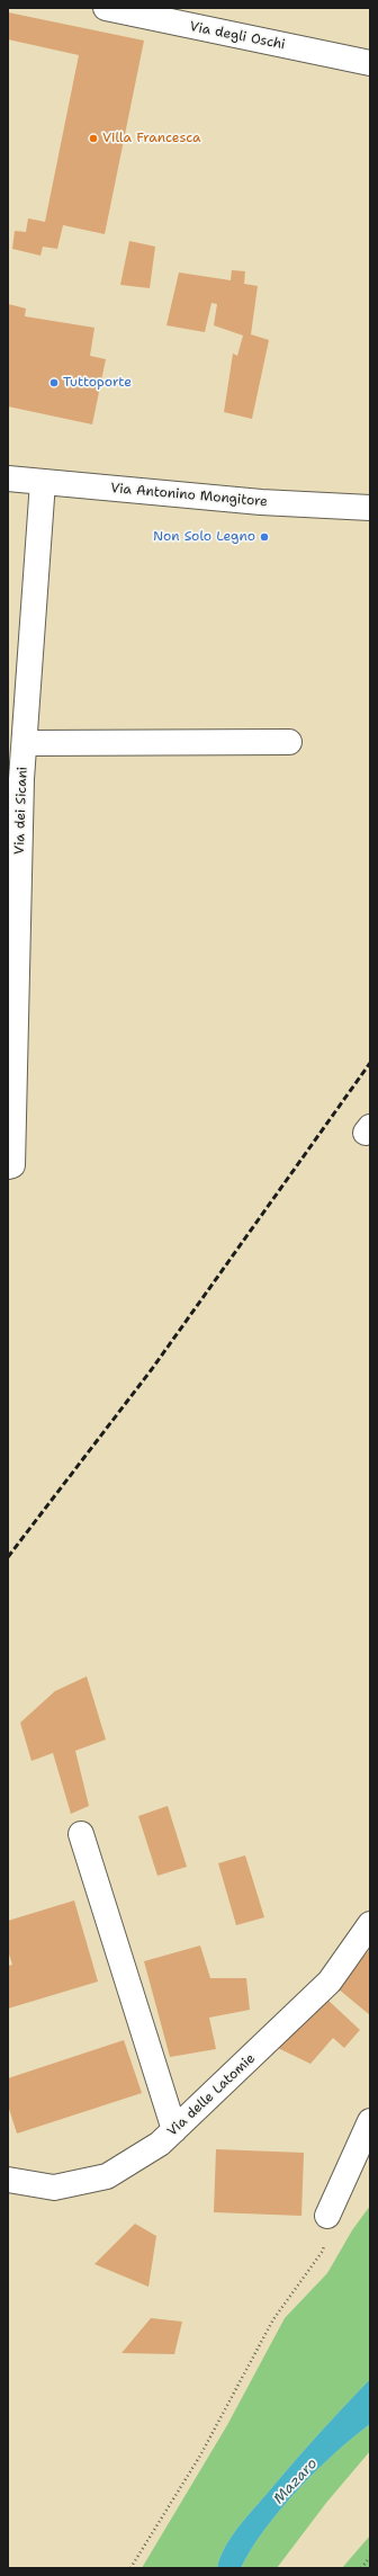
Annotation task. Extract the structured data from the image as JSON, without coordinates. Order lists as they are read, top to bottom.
{
  "streets": {
    "street": [
      "Via degli Oschi",
      "Via Antonino Mongitore",
      "Via dei Sicani",
      "Via delle Latomie"
    ]
  },
  "crossings": [
    ["Via Antonino Mongitore", "Via dei Sicani"]
  ],
  "water": ["Mazaro"],
  "places": ["Villa Francesca", "Tuttoporte", "Non Solo Legno"]
}
